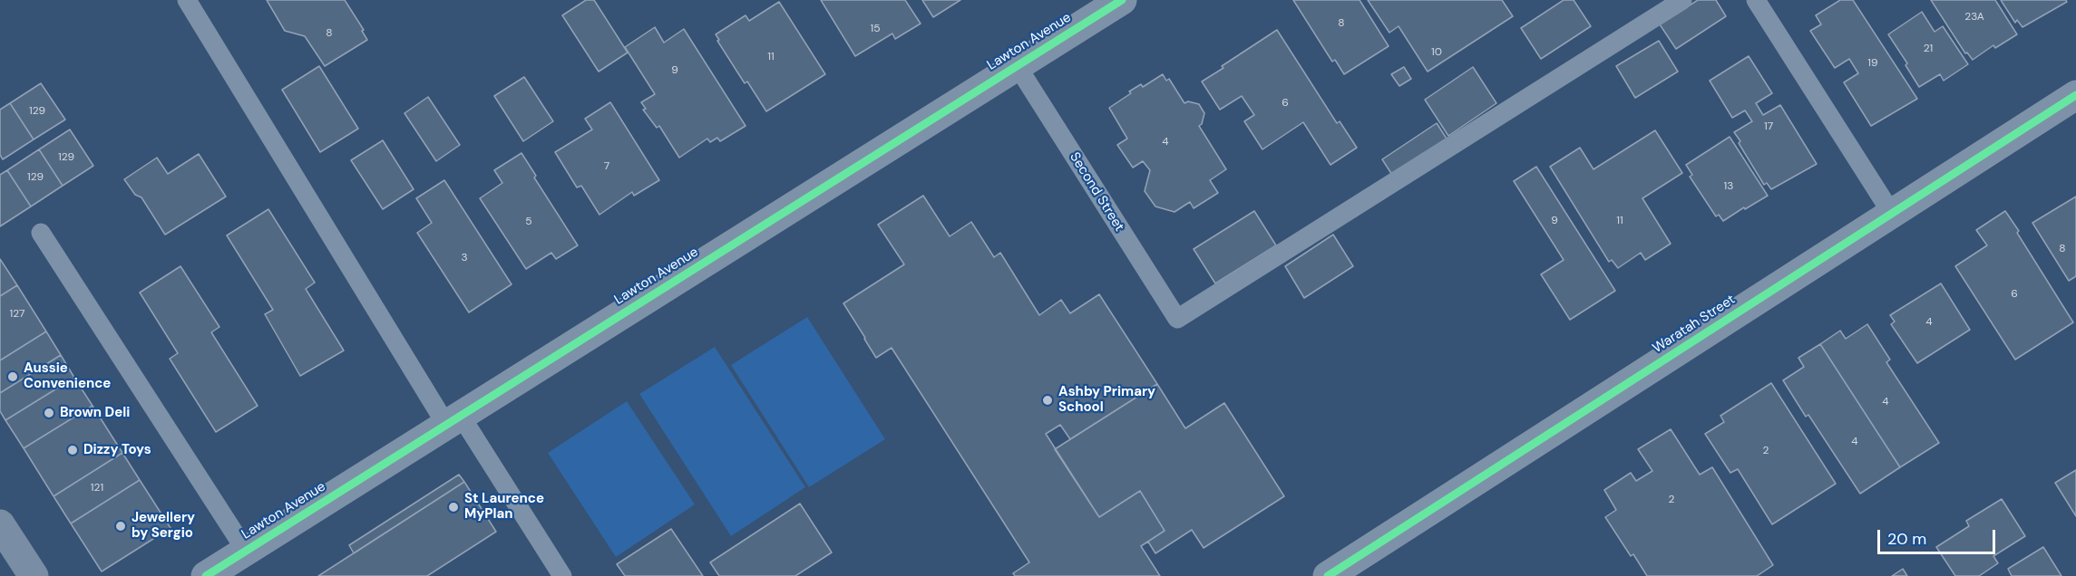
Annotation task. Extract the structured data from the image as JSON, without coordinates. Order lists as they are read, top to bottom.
{
  "streets": {
    "street": ["Lawton Avenue", "Waratah Street"],
    "lane": ["Second Street"]
  },
  "crossings": [
    ["Lawton Avenue", "Second Street"]
  ],
  "places": [
    "Aussie Convenience",
    "Ashby Primary School",
    "Brown Deli",
    "Dizzy Toys",
    "St Laurence MyPlan",
    "Jewellery by Sergio"
  ],
  "house_numbers": [
    "23A",
    "8",
    "15",
    "8",
    "21",
    "10",
    "11",
    "19",
    "9",
    "6",
    "129",
    "17",
    "4",
    "129",
    "7",
    "129",
    "13",
    "9",
    "11",
    "5",
    "8",
    "3",
    "6",
    "127",
    "4",
    "4",
    "4",
    "2",
    "121",
    "2"
  ],
  "scale_bar": "20 m"
}
